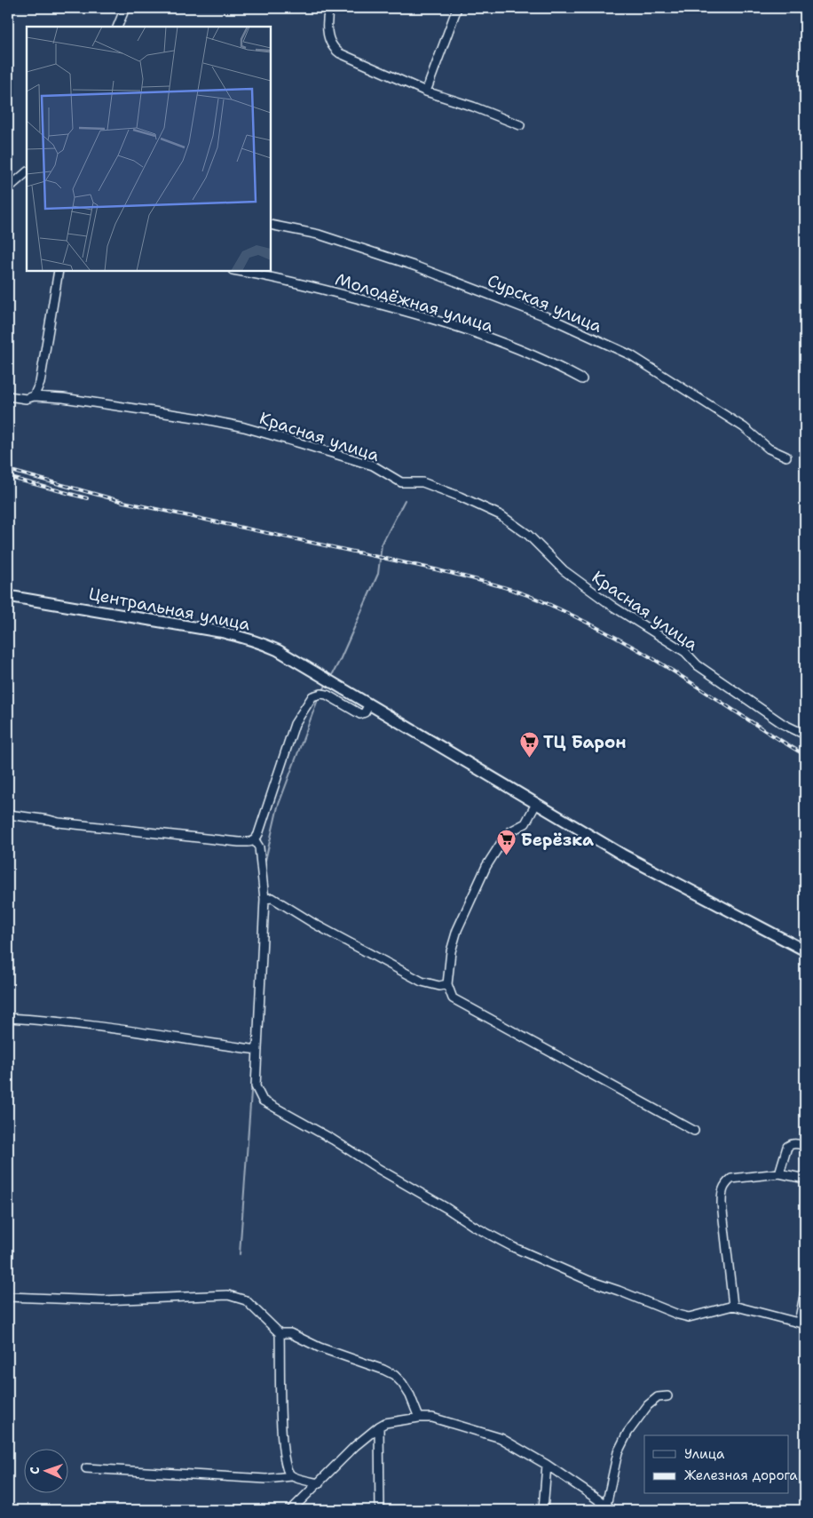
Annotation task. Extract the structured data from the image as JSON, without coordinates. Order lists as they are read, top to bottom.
{
  "streets": {
    "main road": ["Центральная улица"],
    "street": ["Молодёжная улица", "Сурская улица", "Красная улица"]
  },
  "places": {
    "supermarket": ["ТЦ Барон", "Берёзка"]
  },
  "legend": ["Улица", "Железная дорога"],
  "north": "left"
}
